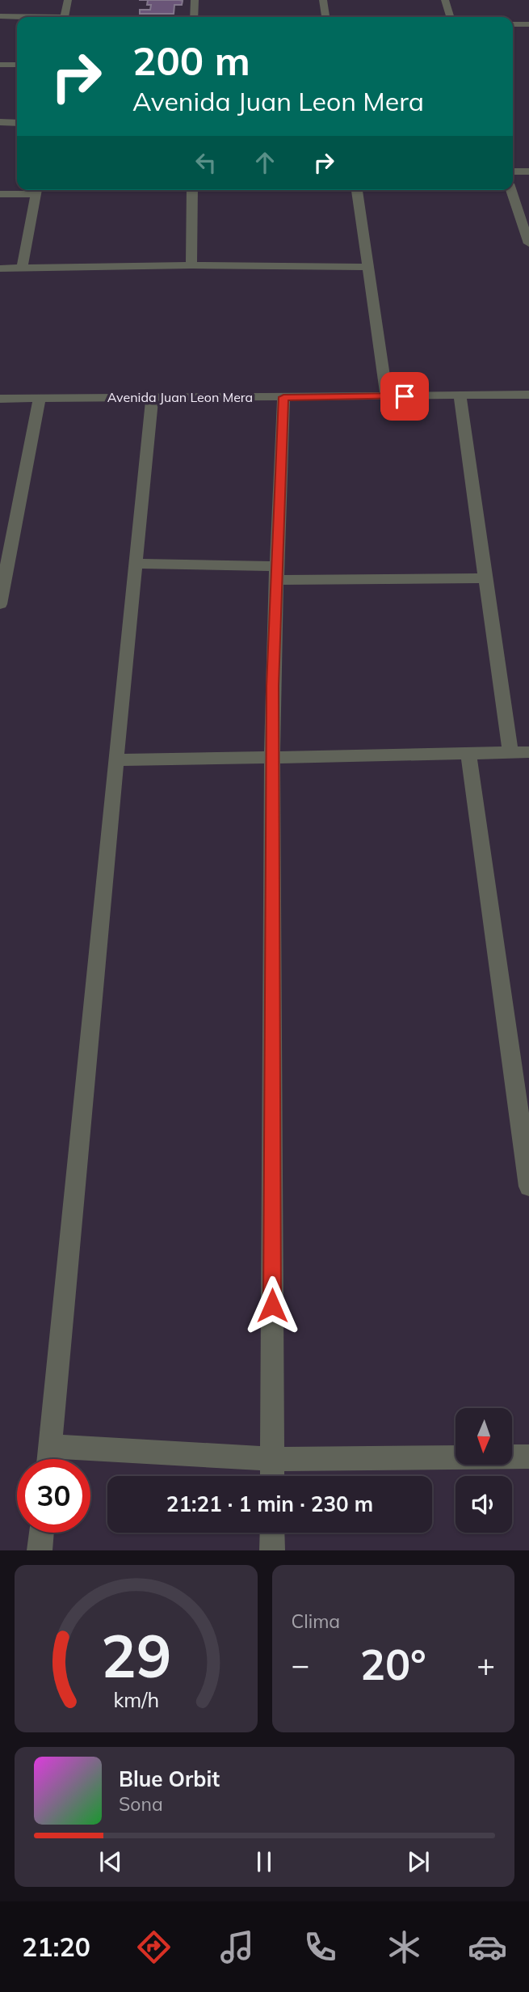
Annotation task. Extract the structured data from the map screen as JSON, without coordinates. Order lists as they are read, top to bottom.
{
  "streets": {
    "street": ["Avenida Juan Leon Mera"]
  },
  "north": "bottom",
  "page": {
    "turn": ["200 m", "Avenida Juan Leon Mera"],
    "limit": "30",
    "trip": "21:21 · 1 min · 230 m",
    "tile": "Clima",
    "heat": ["−", "20°", "+"],
    "song": ["Blue Orbit", "Sona"],
    "tabs": "21:20",
    "gauge": ["29", "km/h"]
  }
}
